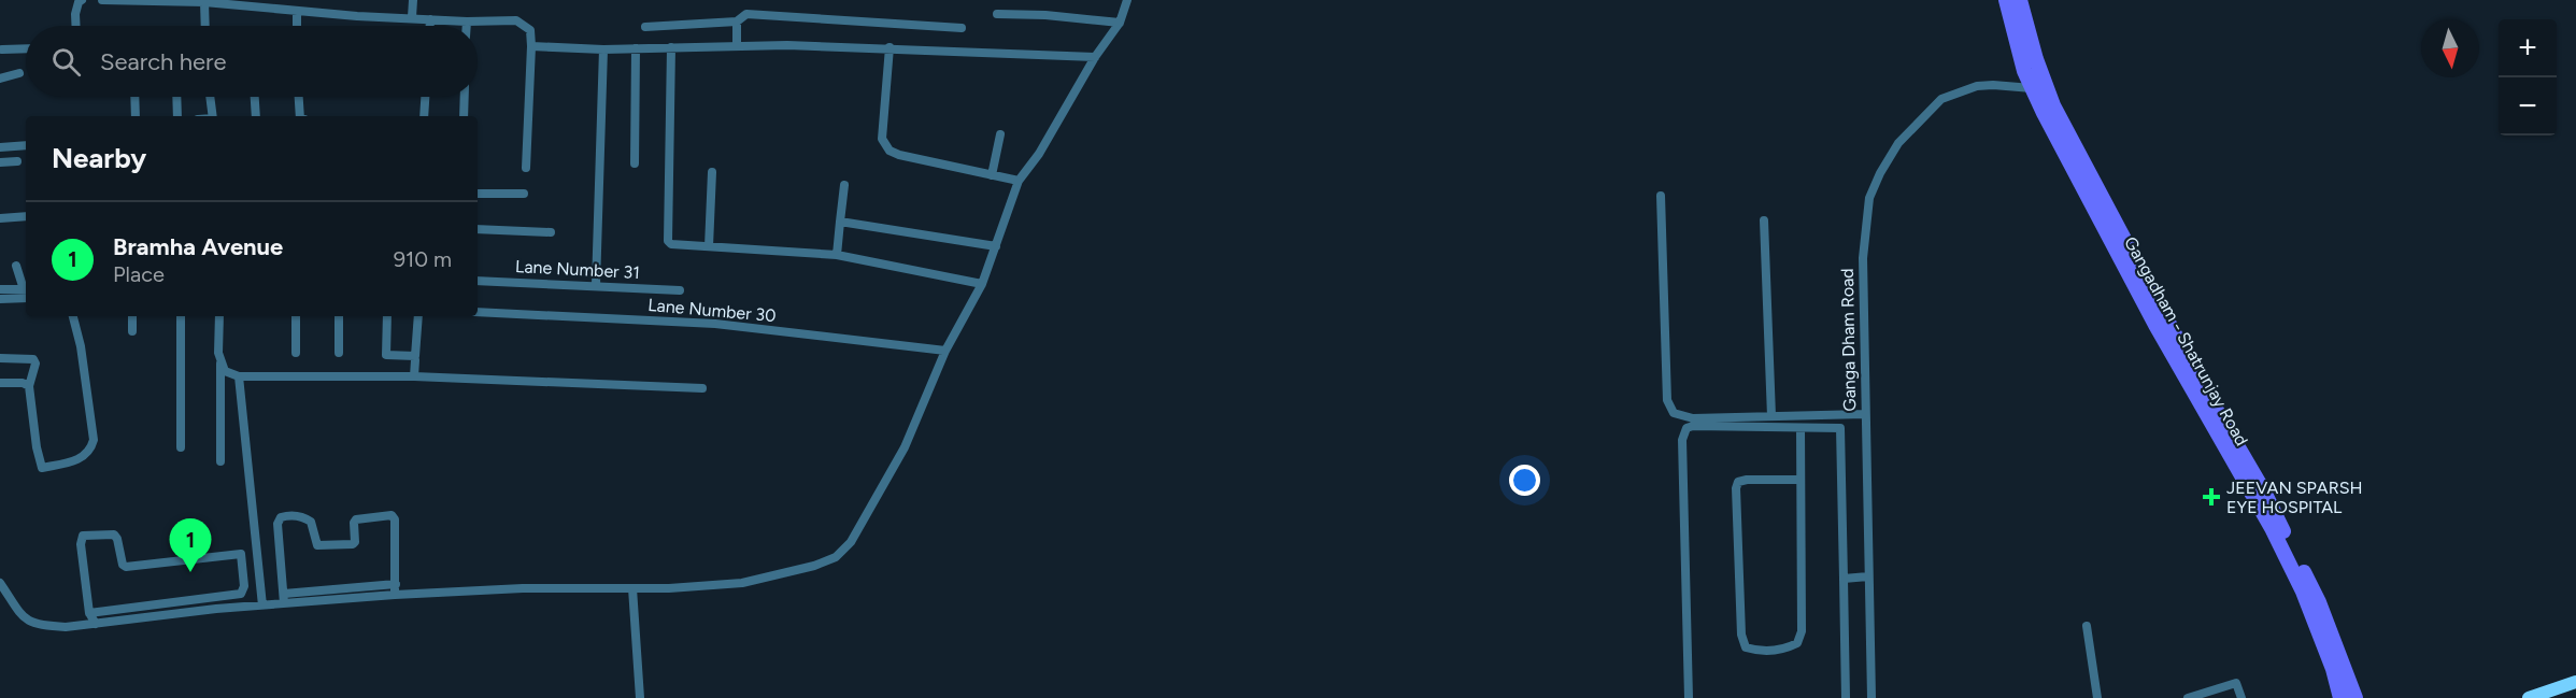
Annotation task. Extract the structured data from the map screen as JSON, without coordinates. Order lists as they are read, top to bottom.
{
  "streets": {
    "main road": ["Gangadham - Shatrunjay Road"],
    "street": ["Lane Number 31", "Lane Number 30", "Ganga Dham Road"]
  },
  "crossings": [
    ["Ganga Dham Road", "Gangadham - Shatrunjay Road"]
  ],
  "places": {
    "health": ["JEEVAN SPARSH EYE HOSPITAL"]
  },
  "north": "bottom",
  "page": {
    "map_buttons": ["+", "−"],
    "search": "Search here",
    "heading": "Nearby",
    "list": [
      {
        "mark": "1",
        "name": "Bramha Avenue",
        "note": "Place",
        "value": "910 m"
      }
    ],
    "pins": "1"
  }
}
